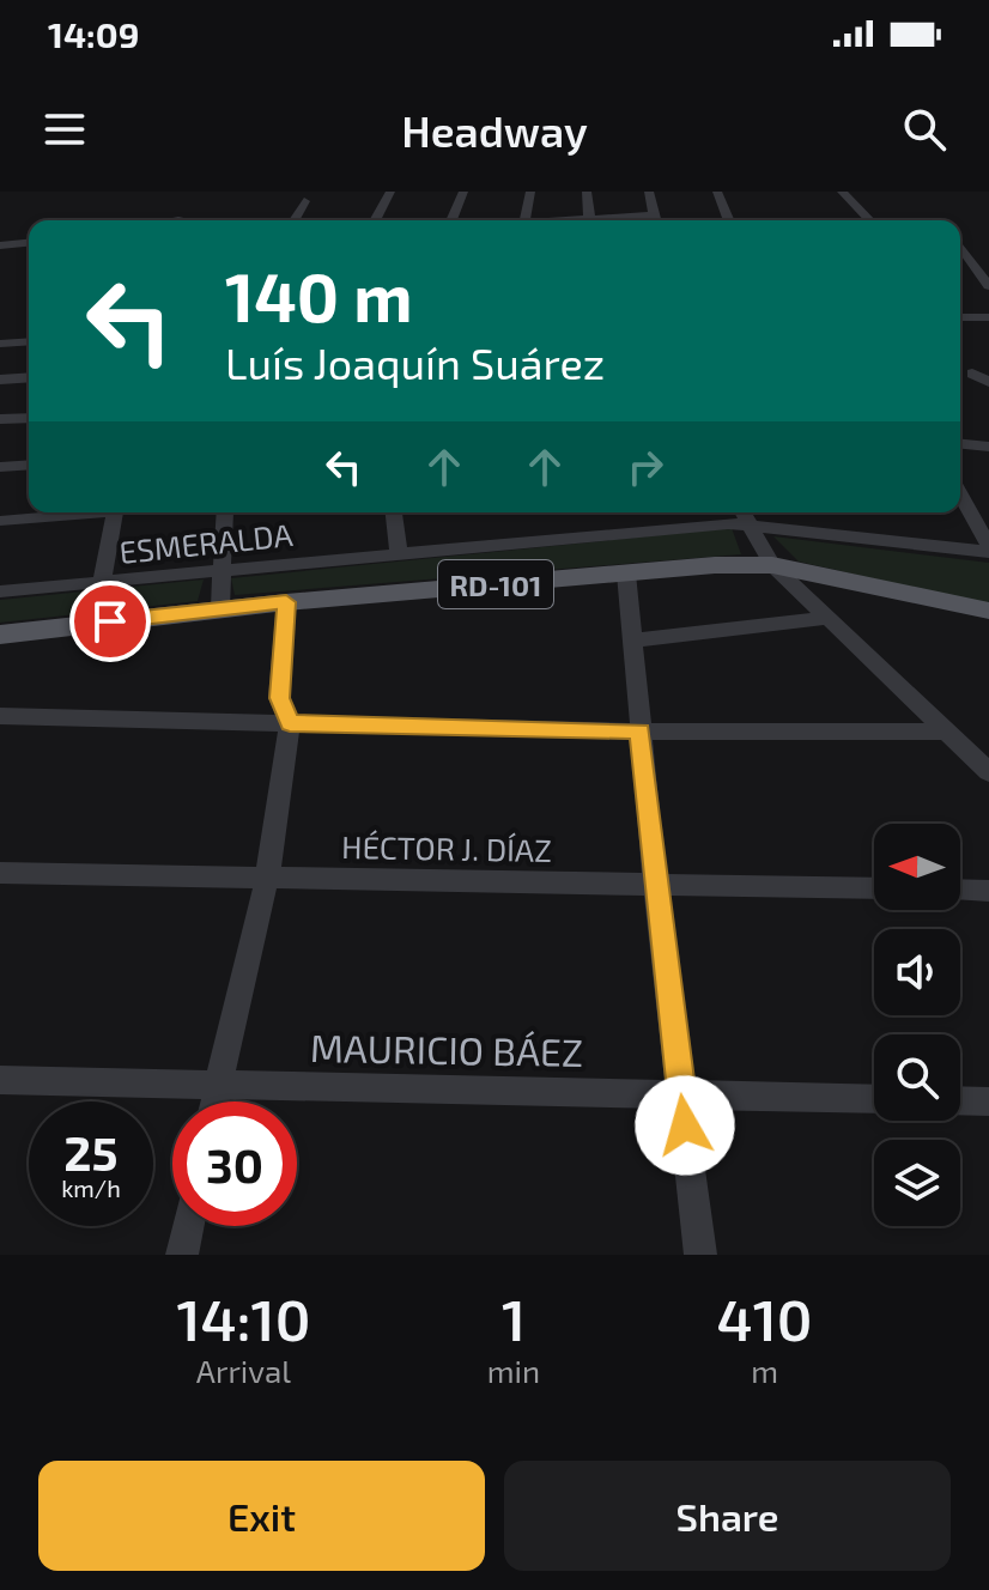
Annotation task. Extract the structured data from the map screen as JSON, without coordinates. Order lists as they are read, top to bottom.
{
  "streets": {
    "main road": ["RD-101"],
    "street": ["ESMERALDA", "HÉCTOR J. DÍAZ", "MAURICIO BÁEZ"]
  },
  "north": "left",
  "page": {
    "status": "14:09",
    "header": "Headway",
    "turn": ["140 m", "Luís Joaquín Suárez"],
    "speed": "25 km/h",
    "limit": "30",
    "eta": [
      "14:10",
      "Arrival",
      "1",
      "min",
      "410",
      "m"
    ],
    "buttons": ["Exit", "Share"]
  }
}
